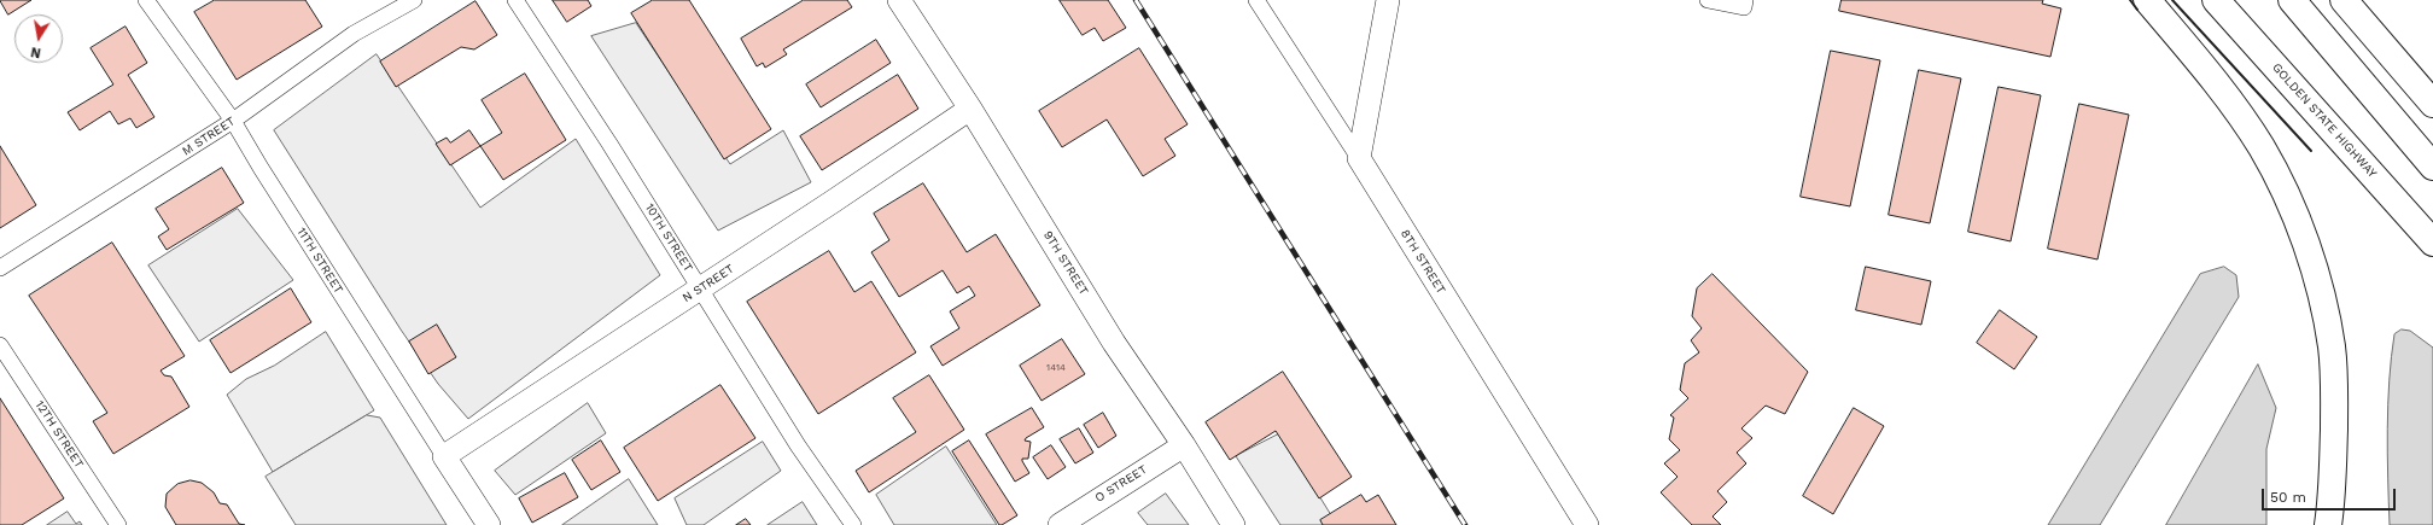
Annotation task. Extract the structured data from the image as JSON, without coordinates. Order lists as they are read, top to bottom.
{
  "streets": {
    "highway": ["GOLDEN STATE HIGHWAY"],
    "street": [
      "M STREET",
      "10TH STREET",
      "11TH STREET",
      "8TH STREET",
      "9TH STREET",
      "N STREET",
      "12TH STREET",
      "O STREET"
    ]
  },
  "crossings": [
    ["M STREET", "11TH STREET"],
    ["10TH STREET", "N STREET"],
    ["11TH STREET", "N STREET"],
    ["9TH STREET", "N STREET"],
    ["9TH STREET", "O STREET"]
  ],
  "house_numbers": ["1414"],
  "scale_bar": "50 m",
  "north": "bottom"
}
